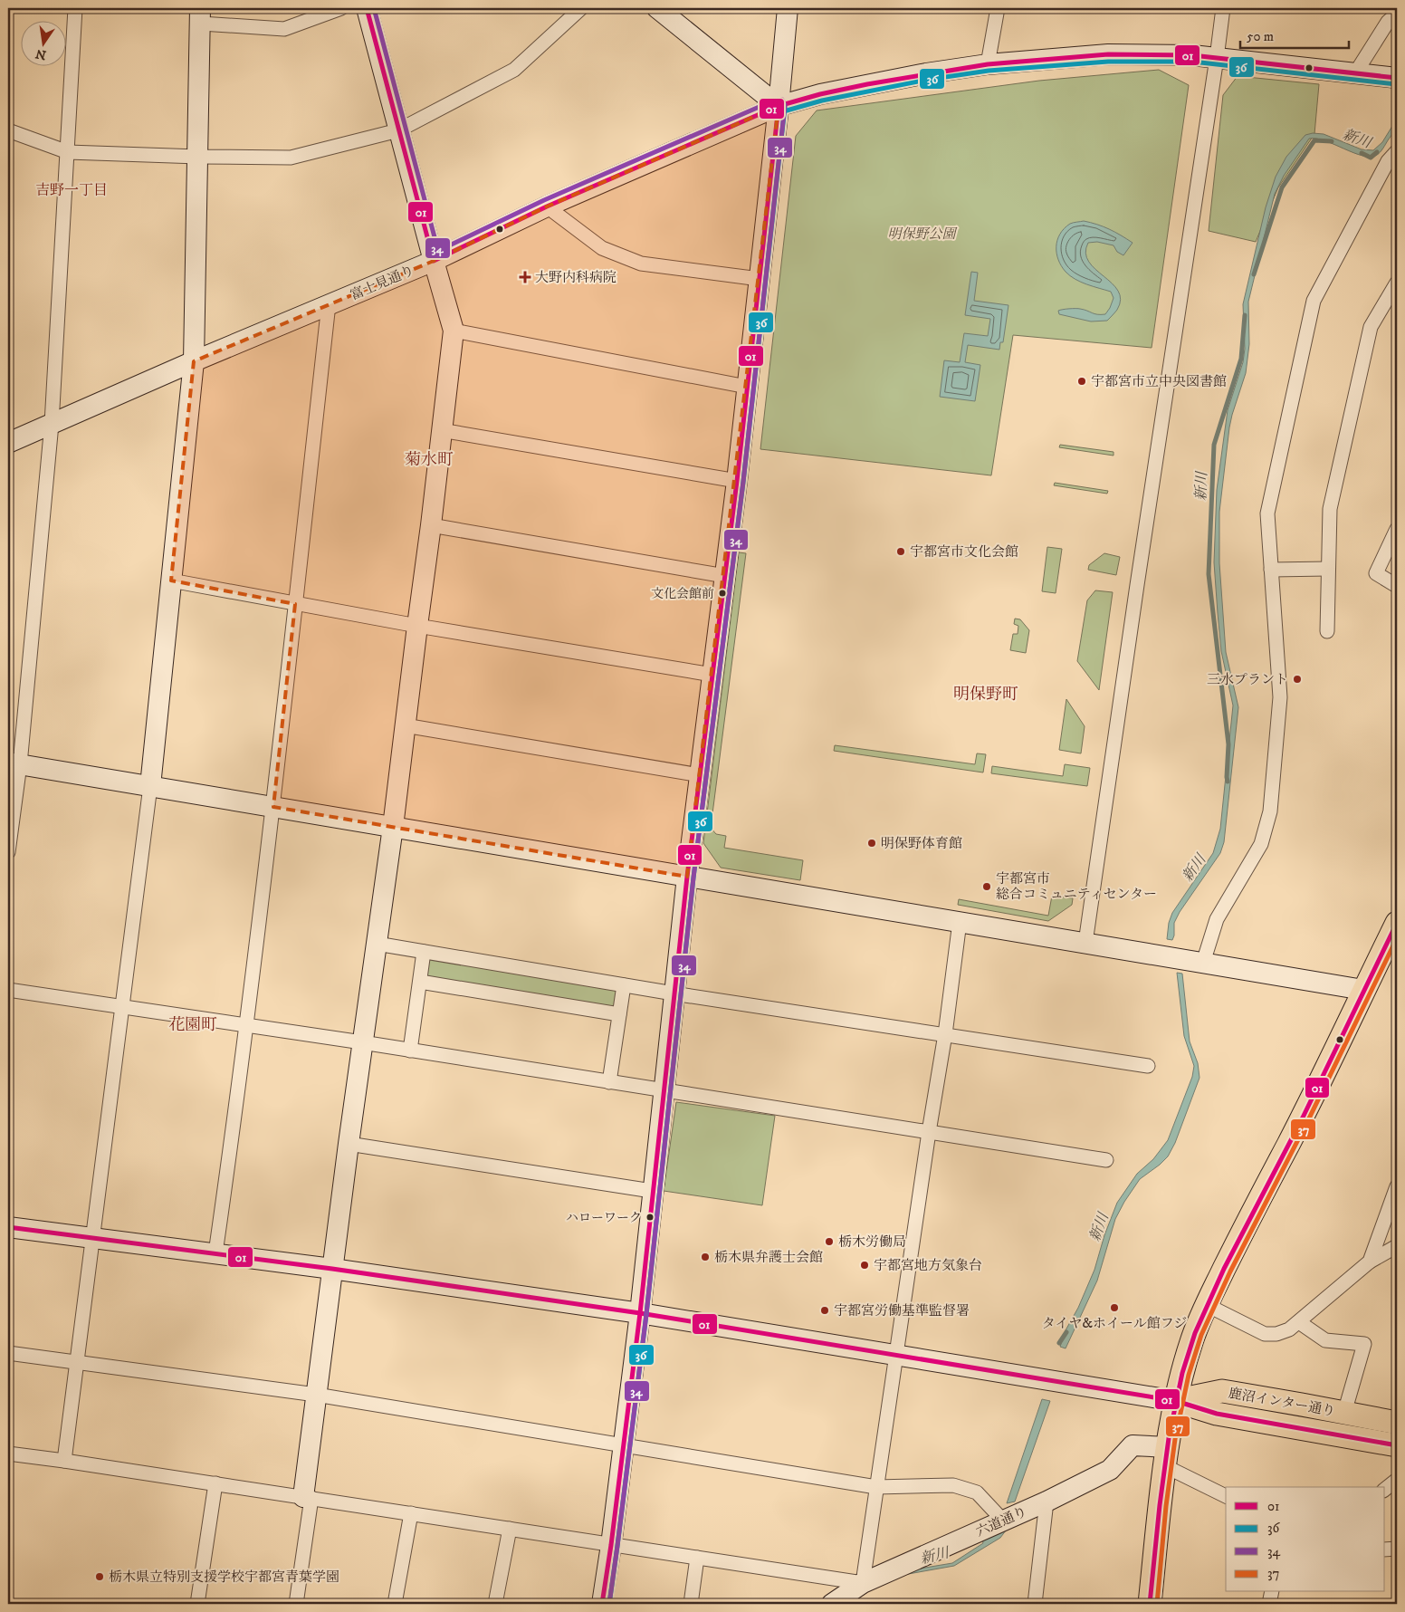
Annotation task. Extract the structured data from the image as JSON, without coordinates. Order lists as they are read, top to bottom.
{
  "streets": {
    "main road": ["鹿沼インター通り"],
    "street": ["富士見通り", "六道通り"]
  },
  "districts": [
    "吉野一丁目",
    "菊水町",
    "明保野町",
    "花園町"
  ],
  "water": ["新川"],
  "parks": ["明保野公園"],
  "places": {
    "health": ["大野内科病院"],
    "other": [
      "宇都宮市立中央図書館",
      "宇都宮市文化会館",
      "文化会館前",
      "三水プラント",
      "明保野体育館",
      "宇都宮市 総合コミュニティセンター",
      "ハローワーク",
      "栃木労働局",
      "栃木県弁護士会館",
      "宇都宮地方気象台",
      "タイヤ&ホイール館フジ",
      "宇都宮労働基準監督署",
      "栃木県立特別支援学校宇都宮青葉学園"
    ]
  },
  "lines": [
    "transit line 01",
    "transit line 34",
    "transit line 36",
    "transit line 37"
  ],
  "legend": [
    "01",
    "36",
    "34",
    "37"
  ],
  "scale_bar": "50 m",
  "north": "bottom"
}
